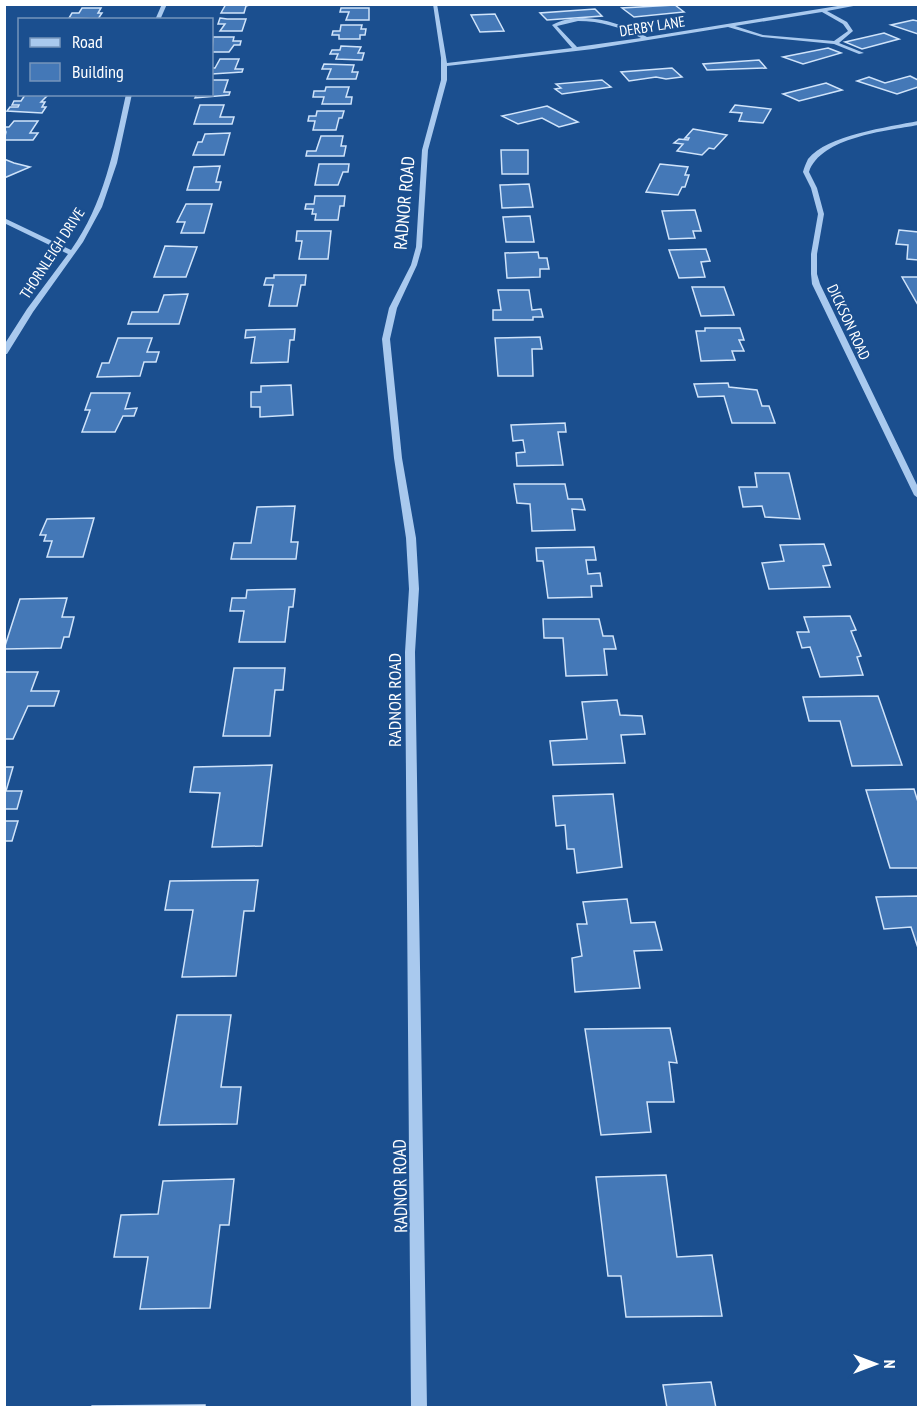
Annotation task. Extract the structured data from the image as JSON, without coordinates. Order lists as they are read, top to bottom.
{
  "streets": {
    "street": [
      "DERBY LANE",
      "RADNOR ROAD",
      "THORNLEIGH DRIVE",
      "DICKSON ROAD"
    ]
  },
  "crossings": [
    ["DERBY LANE", "RADNOR ROAD"]
  ],
  "legend": ["Road", "Building"],
  "north": "right"
}
